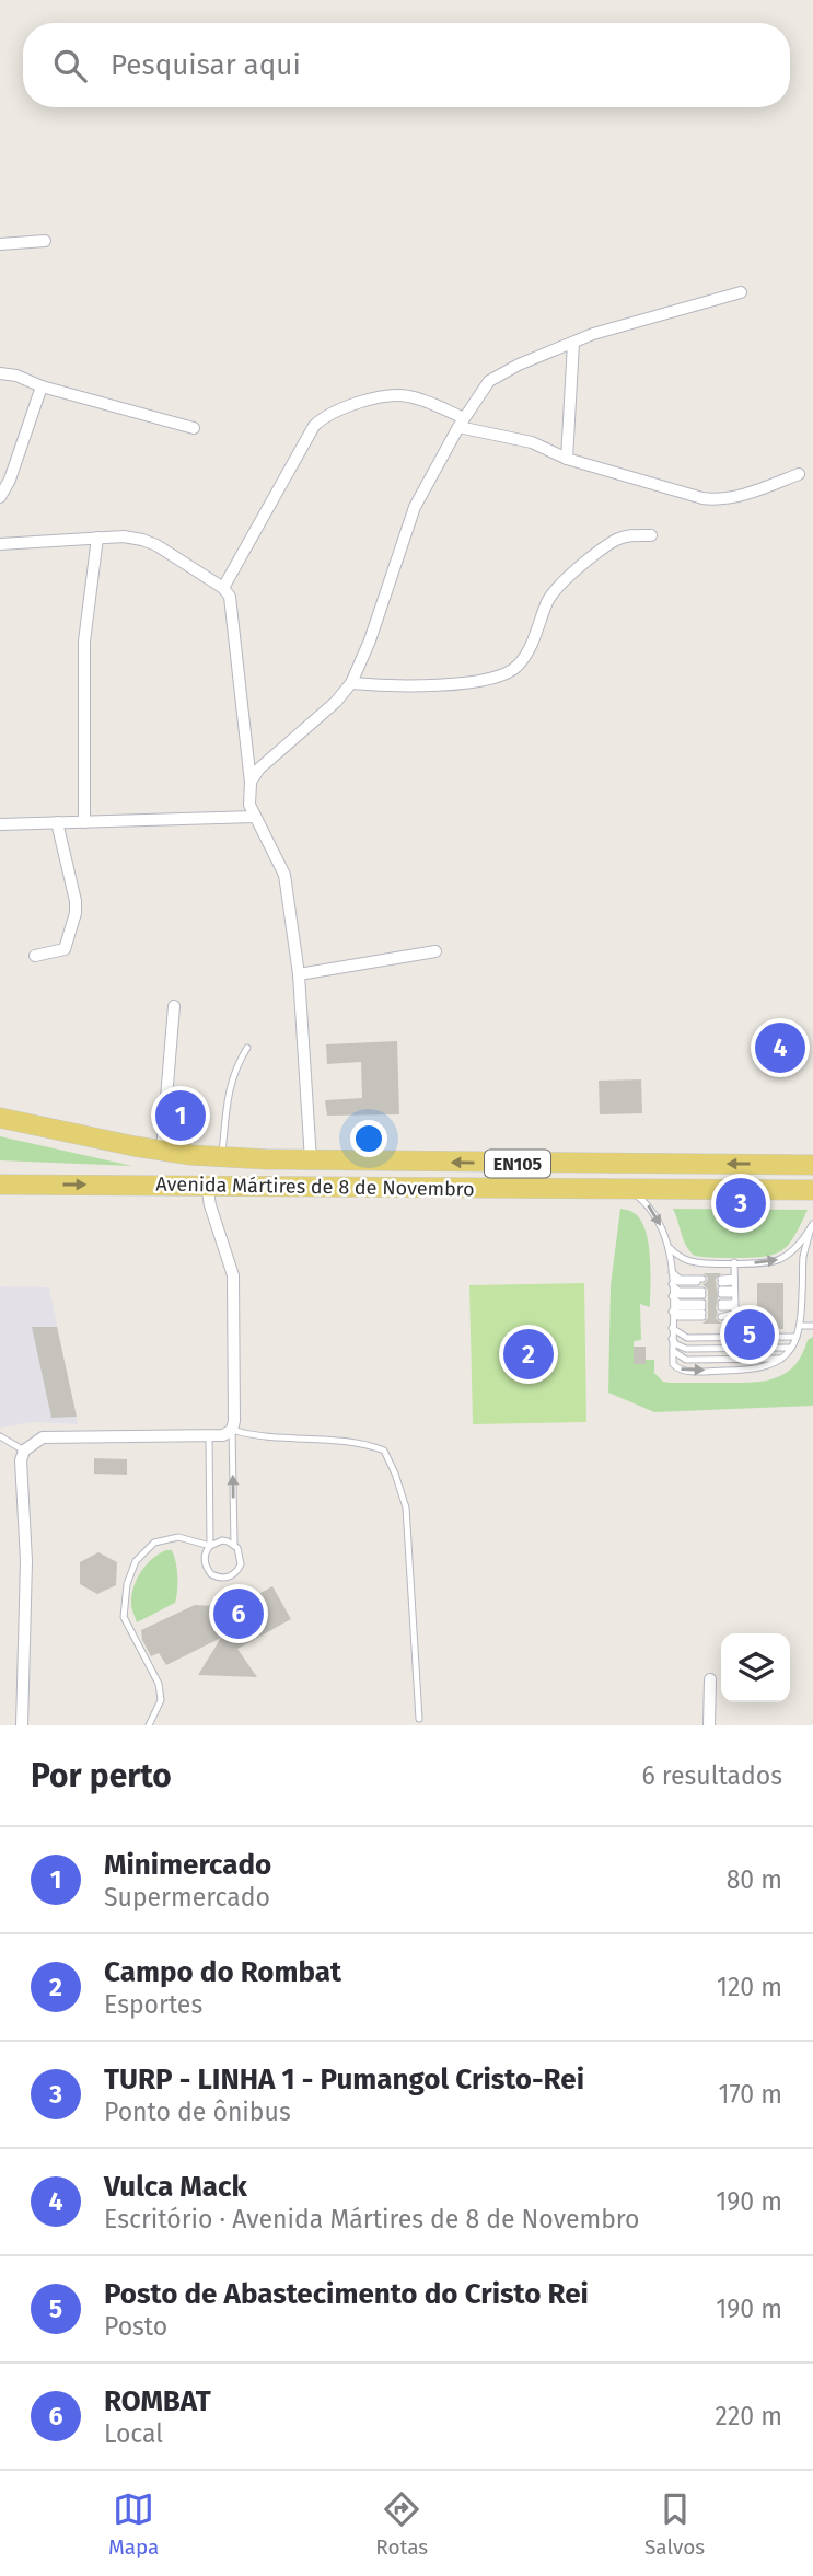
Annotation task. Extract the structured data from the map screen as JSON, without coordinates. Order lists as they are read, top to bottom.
{
  "streets": {
    "main road": ["EN105", "Avenida Mártires de 8 de Novembro"]
  },
  "page": {
    "search": "Pesquisar aqui",
    "pins": [
      "4",
      "1",
      "3",
      "5",
      "2",
      "6"
    ],
    "heading": ["Por perto", "6 resultados"],
    "list": [
      {
        "mark": "1",
        "name": "Minimercado",
        "note": "Supermercado",
        "value": "80 m"
      },
      {
        "mark": "2",
        "name": "Campo do Rombat",
        "note": "Esportes",
        "value": "120 m"
      },
      {
        "mark": "3",
        "name": "TURP - LINHA 1 - Pumangol Cristo-Rei",
        "note": "Ponto de ônibus",
        "value": "170 m"
      },
      {
        "mark": "4",
        "name": "Vulca Mack",
        "note": "Escritório · Avenida Mártires de 8 de Novembro",
        "value": "190 m"
      },
      {
        "mark": "5",
        "name": "Posto de Abastecimento do Cristo Rei",
        "note": "Posto",
        "value": "190 m"
      },
      {
        "mark": "6",
        "name": "ROMBAT",
        "note": "Local",
        "value": "220 m"
      }
    ],
    "nav": ["Mapa", "Rotas", "Salvos"]
  }
}
